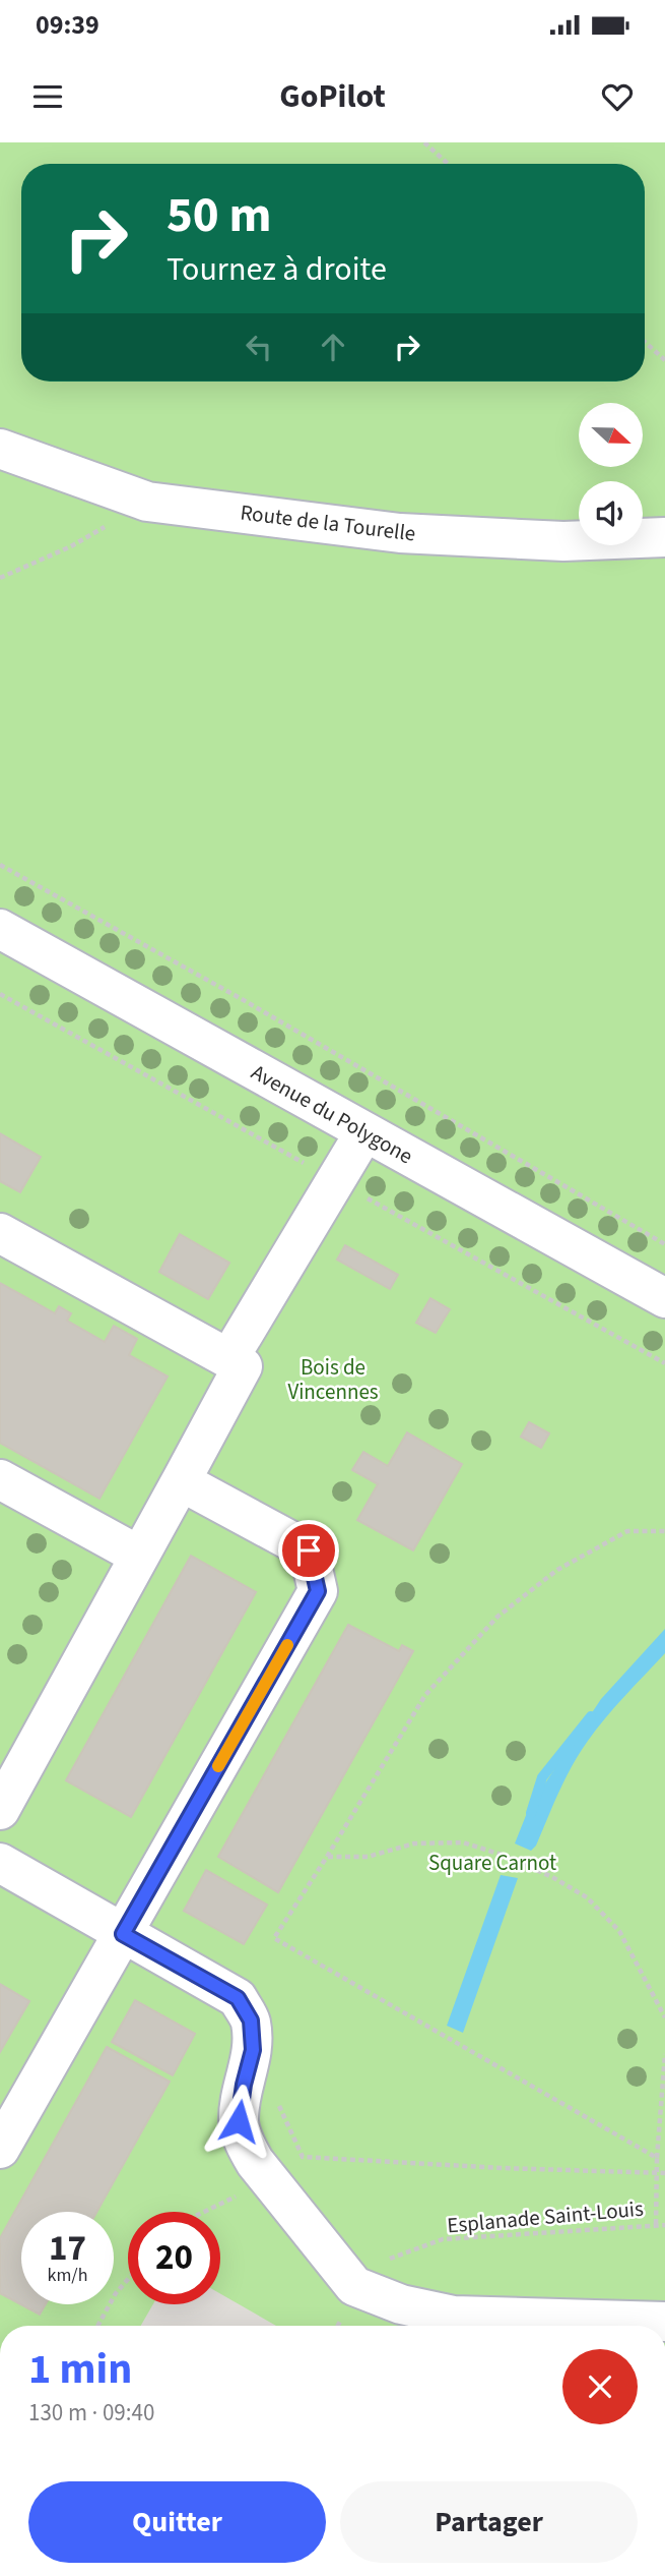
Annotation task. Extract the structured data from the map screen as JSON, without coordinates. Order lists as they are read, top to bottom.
{
  "streets": {
    "street": ["Route de la Tourelle", "Avenue du Polygone"],
    "path": ["Esplanade Saint-Louis"]
  },
  "parks": ["Bois de Vincennes", "Square Carnot"],
  "north": "right",
  "page": {
    "status": "09:39",
    "header": "GoPilot",
    "turn": ["50 m", "Tournez à droite"],
    "speed": "17 km/h",
    "limit": "20",
    "heading": ["1 min", "130 m · 09:40"],
    "buttons": ["Quitter", "Partager"]
  }
}
